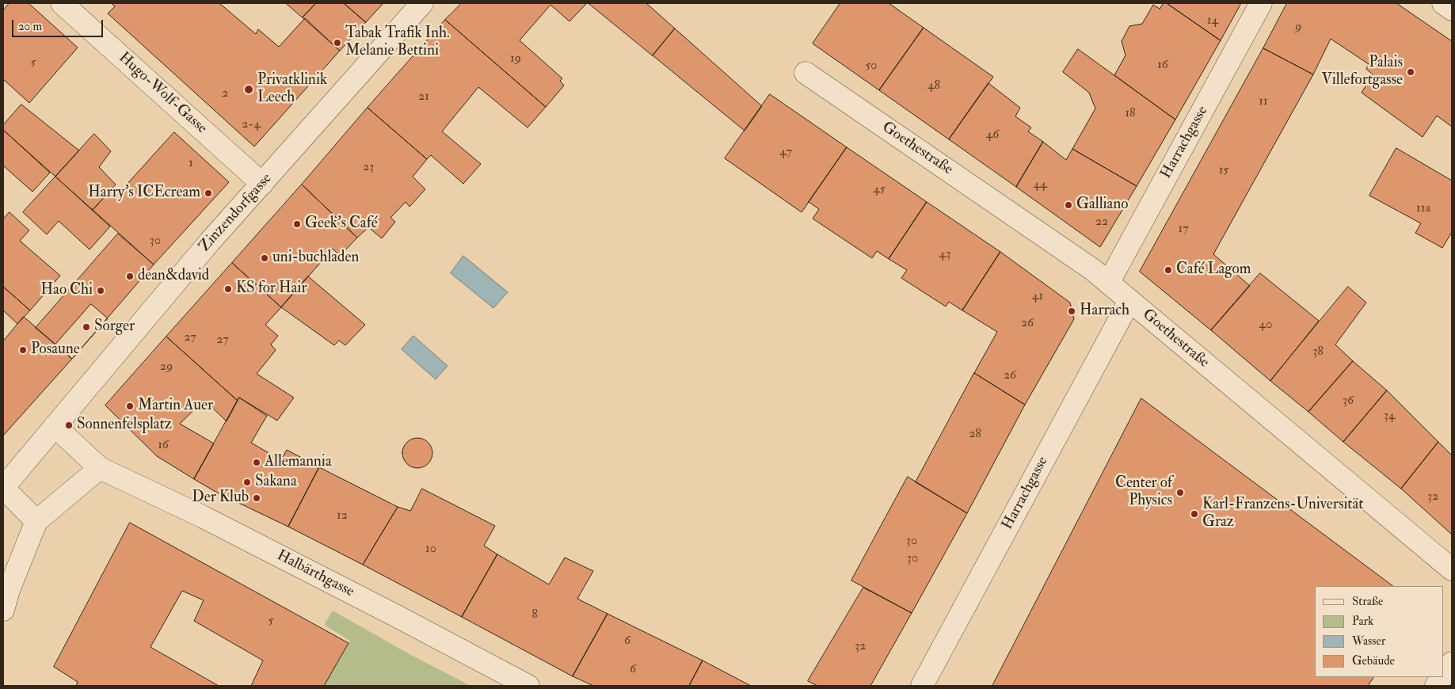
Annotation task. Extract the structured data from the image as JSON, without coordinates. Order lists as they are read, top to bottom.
{
  "streets": {
    "street": [
      "Hugo-Wolf-Gasse",
      "Harrachgasse",
      "Goethestraße",
      "Zinzendorfgasse",
      "Halbärthgasse"
    ]
  },
  "crossings": [
    ["Hugo-Wolf-Gasse", "Zinzendorfgasse"],
    ["Harrachgasse", "Goethestraße"]
  ],
  "places": [
    "Tabak Trafik Inh. Melanie Bettini",
    "Palais Villefortgasse",
    "Privatklinik Leech",
    "Harry's ICEcream",
    "Galliano",
    "Geek’s Café",
    "uni-buchladen",
    "Café Lagom",
    "dean&david",
    "KS for Hair",
    "Hao Chi",
    "Harrach",
    "Sorger",
    "Posaune",
    "Martin Auer",
    "Sonnenfelsplatz",
    "Allemannia",
    "Sakana",
    "Center of Physics",
    "Der Klub",
    "Karl-Franzens-Universität Graz"
  ],
  "house_numbers": [
    "14",
    "9",
    "19",
    "5",
    "16",
    "50",
    "48",
    "2",
    "21",
    "11",
    "18",
    "2-4",
    "46",
    "47",
    "1",
    "23",
    "15",
    "44",
    "45",
    "11a",
    "22",
    "17",
    "30",
    "43",
    "41",
    "26",
    "40",
    "27",
    "27",
    "38",
    "29",
    "26",
    "36",
    "34",
    "28",
    "16",
    "32",
    "12",
    "30",
    "10",
    "30",
    "8",
    "5",
    "6",
    "32",
    "6"
  ],
  "legend": [
    "Straße",
    "Park",
    "Wasser",
    "Gebäude"
  ],
  "scale_bar": "20 m"
}
